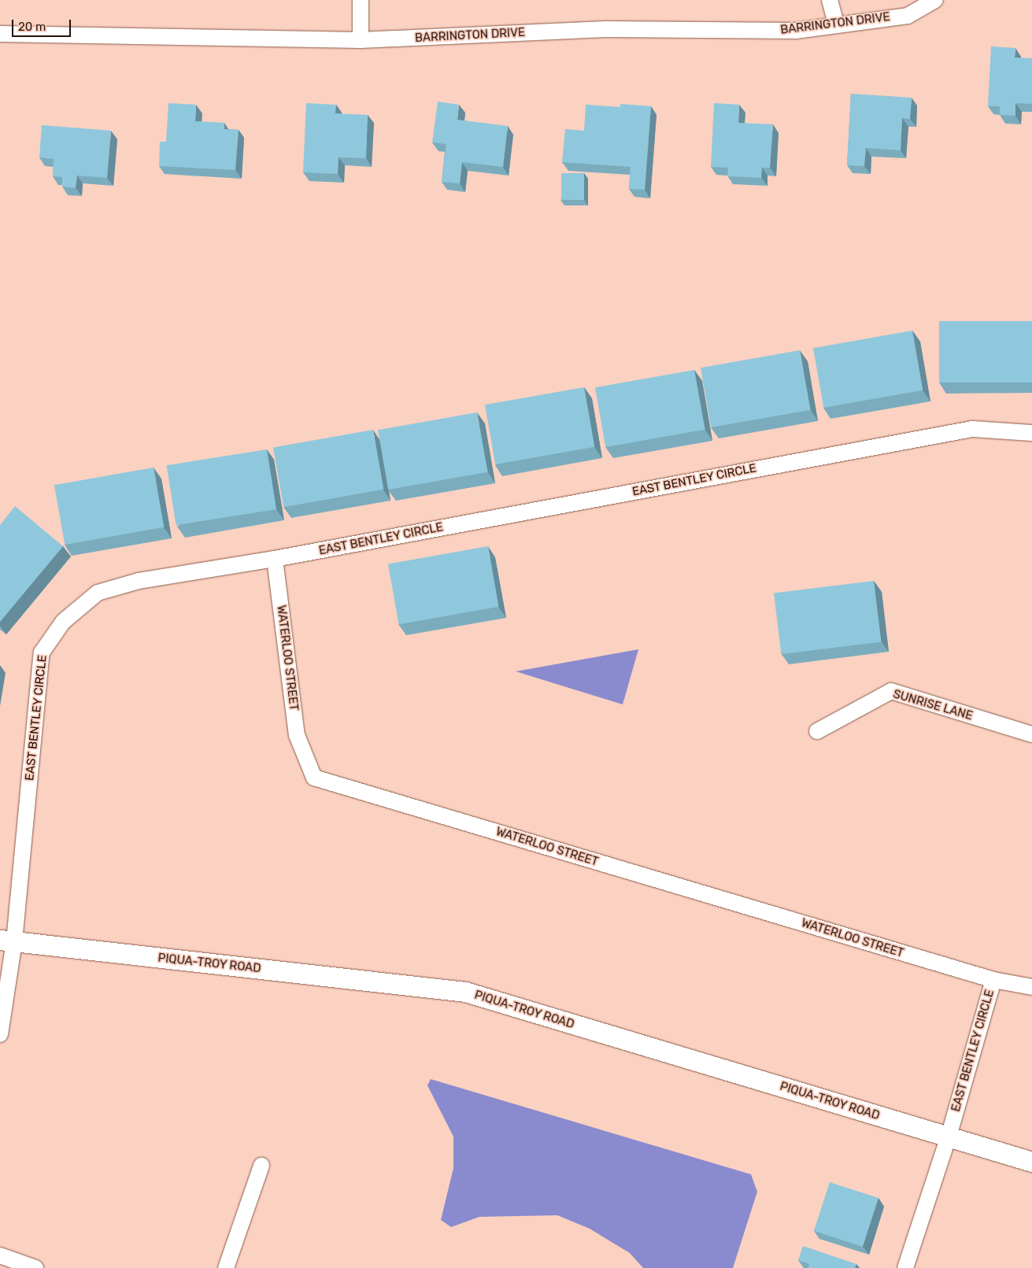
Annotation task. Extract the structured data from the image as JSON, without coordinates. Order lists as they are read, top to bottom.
{
  "streets": {
    "street": [
      "BARRINGTON DRIVE",
      "EAST BENTLEY CIRCLE",
      "WATERLOO STREET",
      "SUNRISE LANE",
      "PIQUA-TROY ROAD"
    ]
  },
  "crossings": [
    ["EAST BENTLEY CIRCLE", "WATERLOO STREET"],
    ["EAST BENTLEY CIRCLE", "PIQUA-TROY ROAD"]
  ],
  "scale_bar": "20 m"
}
